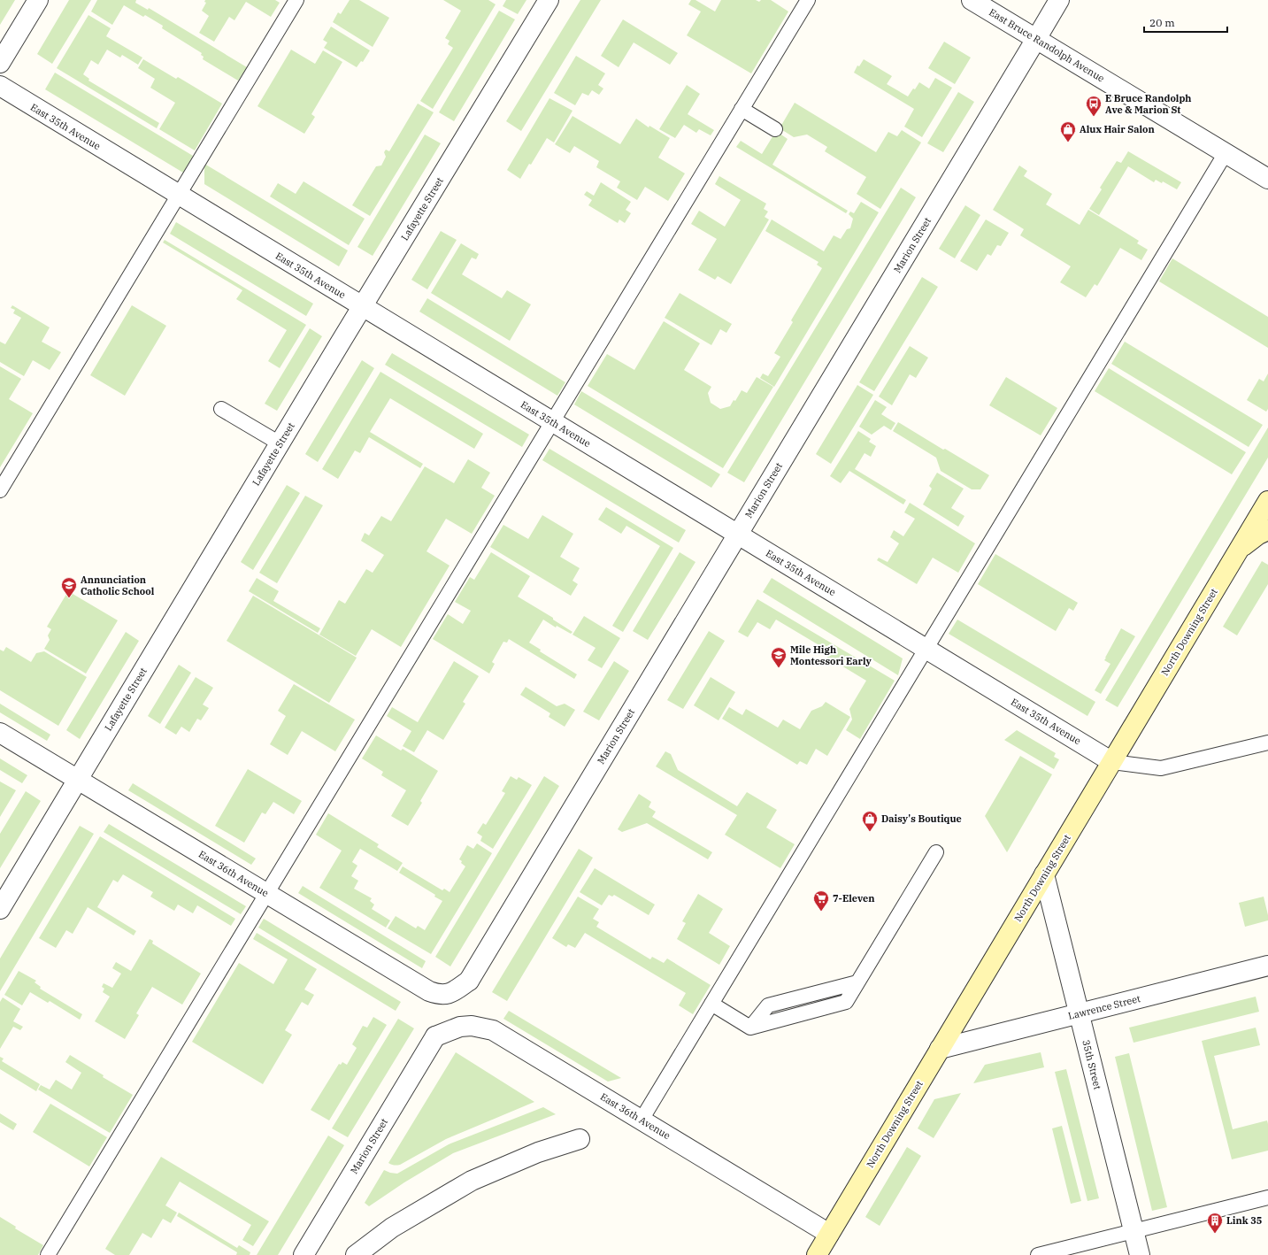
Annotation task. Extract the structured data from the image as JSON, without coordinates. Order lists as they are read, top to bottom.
{
  "streets": {
    "main road": ["North Downing Street"],
    "street": [
      "East Bruce Randolph Avenue",
      "East 35th Avenue",
      "Lafayette Street",
      "Marion Street",
      "East 36th Avenue",
      "Lawrence Street",
      "35th Street"
    ]
  },
  "crossings": [
    ["East Bruce Randolph Avenue", "Marion Street"],
    ["East 35th Avenue", "Lafayette Street"],
    ["East 35th Avenue", "Marion Street"],
    ["East 35th Avenue", "North Downing Street"],
    ["Lafayette Street", "East 36th Avenue"],
    ["Marion Street", "East 36th Avenue"],
    ["North Downing Street", "East 36th Avenue"],
    ["North Downing Street", "Lawrence Street"],
    ["North Downing Street", "35th Street"],
    ["Lawrence Street", "35th Street"]
  ],
  "places": {
    "bus stop": ["E Bruce Randolph Ave & Marion St"],
    "shop": ["Alux Hair Salon", "Daisy's Boutique"],
    "school or university": ["Annunciation Catholic School", "Mile High Montessori Early"],
    "supermarket": ["7-Eleven"],
    "building": ["Link 35"]
  },
  "scale_bar": "20 m"
}
